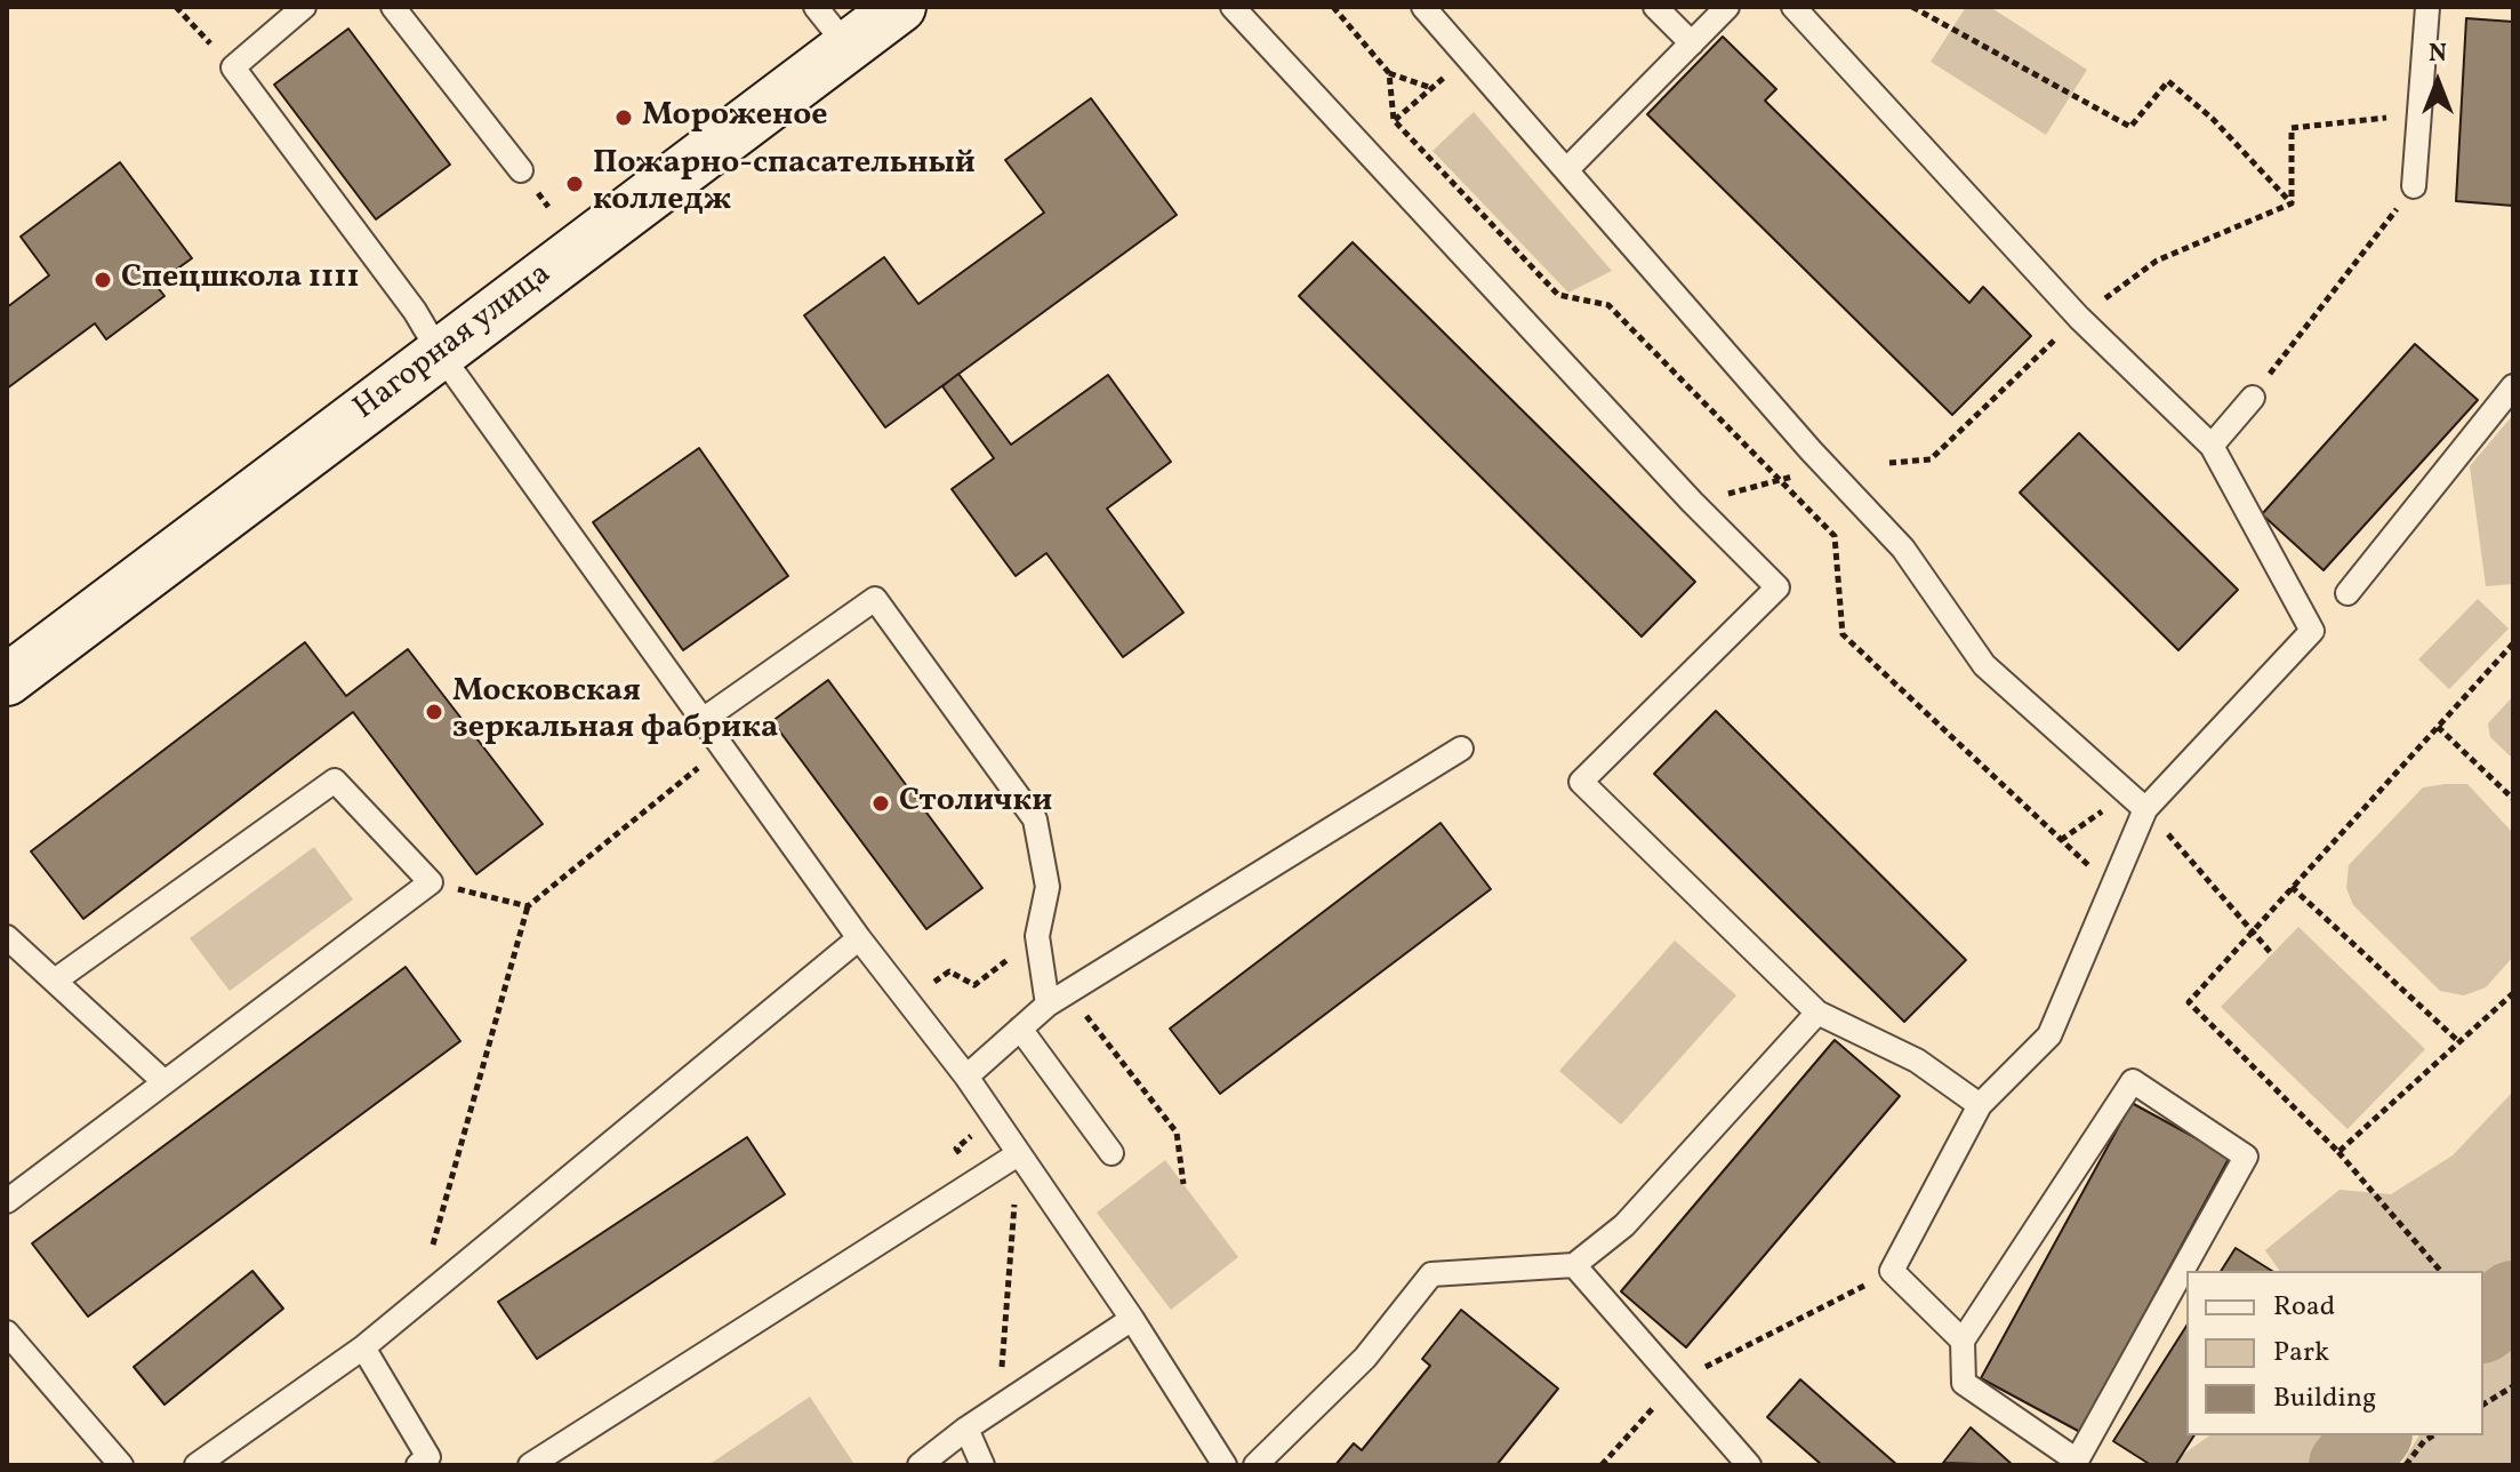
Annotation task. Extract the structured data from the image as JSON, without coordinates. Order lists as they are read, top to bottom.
{
  "streets": {
    "street": ["Нагорная улица"]
  },
  "places": [
    "Мороженое",
    "Пожарно-спасательный колледж",
    "Спецшкола 1111",
    "Московская зеркальная фабрика",
    "Столички"
  ],
  "legend": ["Road", "Park", "Building"],
  "north": "top"
}
